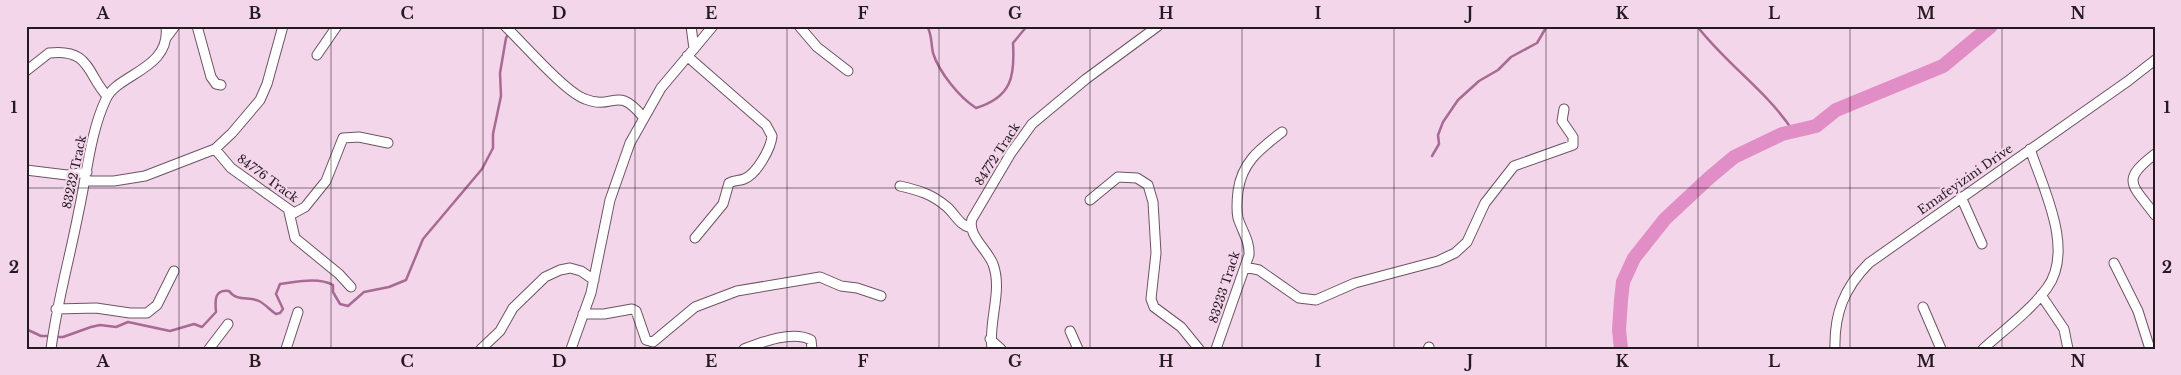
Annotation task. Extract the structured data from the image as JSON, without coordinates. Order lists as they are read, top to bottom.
{
  "streets": {
    "street": [
      "84772 Track",
      "83232 Track",
      "84776 Track",
      "Emafeyizini Drive",
      "83233 Track"
    ]
  },
  "grid": {
    "columns": [
      "A",
      "B",
      "C",
      "D",
      "E",
      "F",
      "G",
      "H",
      "I",
      "J",
      "K",
      "L",
      "M",
      "N"
    ],
    "rows": ["1", "2"]
  }
}
